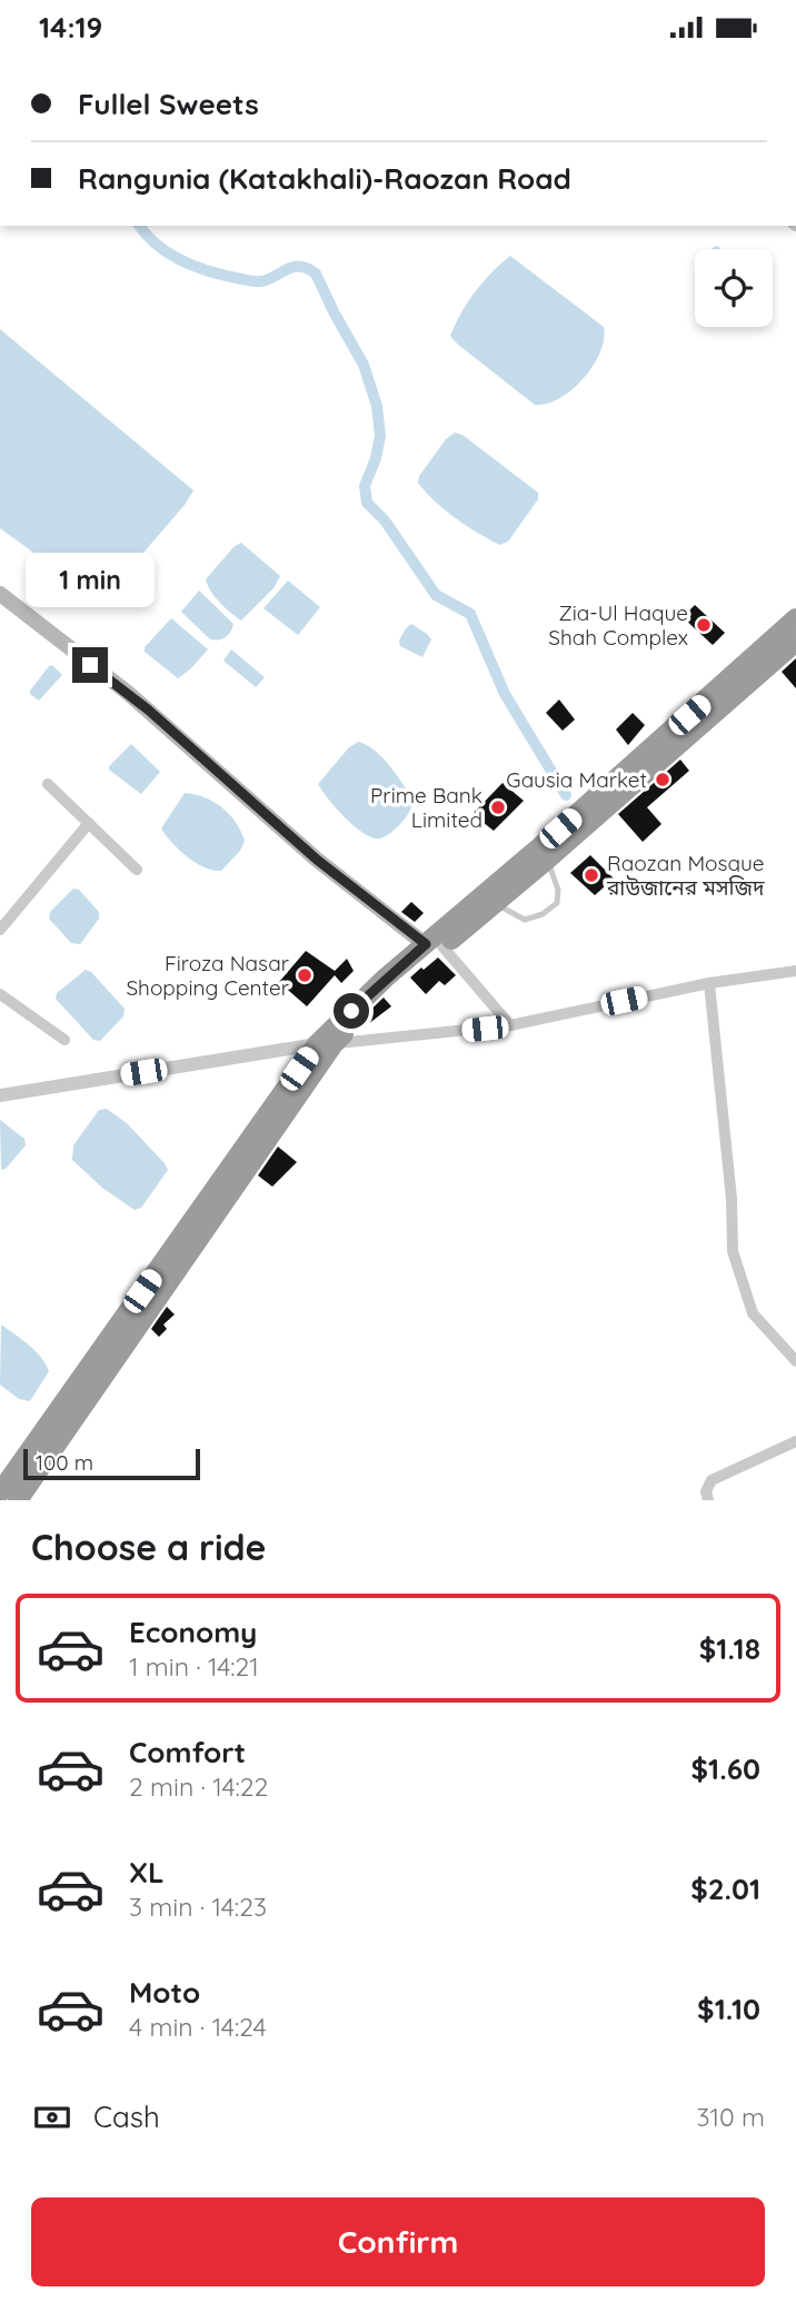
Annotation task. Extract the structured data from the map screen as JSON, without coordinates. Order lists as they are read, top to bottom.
{
  "places": [
    "Zia-Ul Haque Shah Complex",
    "Gausia Market",
    "Prime Bank Limited",
    "Raozan Mosque রাউজানের মসজিদ",
    "Firoza Nasar Shopping Center"
  ],
  "scale_bar": "100 m",
  "page": {
    "status": "14:19",
    "banner": ["Fullel Sweets", "Rangunia (Katakhali)-Raozan Road"],
    "bubble": "1 min",
    "scale": "100 m",
    "heading": "Choose a ride",
    "list": [
      {
        "name": "Economy",
        "note": "1 min · 14:21",
        "value": "$1.18"
      },
      {
        "name": "Comfort",
        "note": "2 min · 14:22",
        "value": "$1.60"
      },
      {
        "name": "XL",
        "note": "3 min · 14:23",
        "value": "$2.01"
      },
      {
        "name": "Moto",
        "note": "4 min · 14:24",
        "value": "$1.10"
      }
    ],
    "pay": ["Cash", "310 m"],
    "buttons": "Confirm"
  }
}
